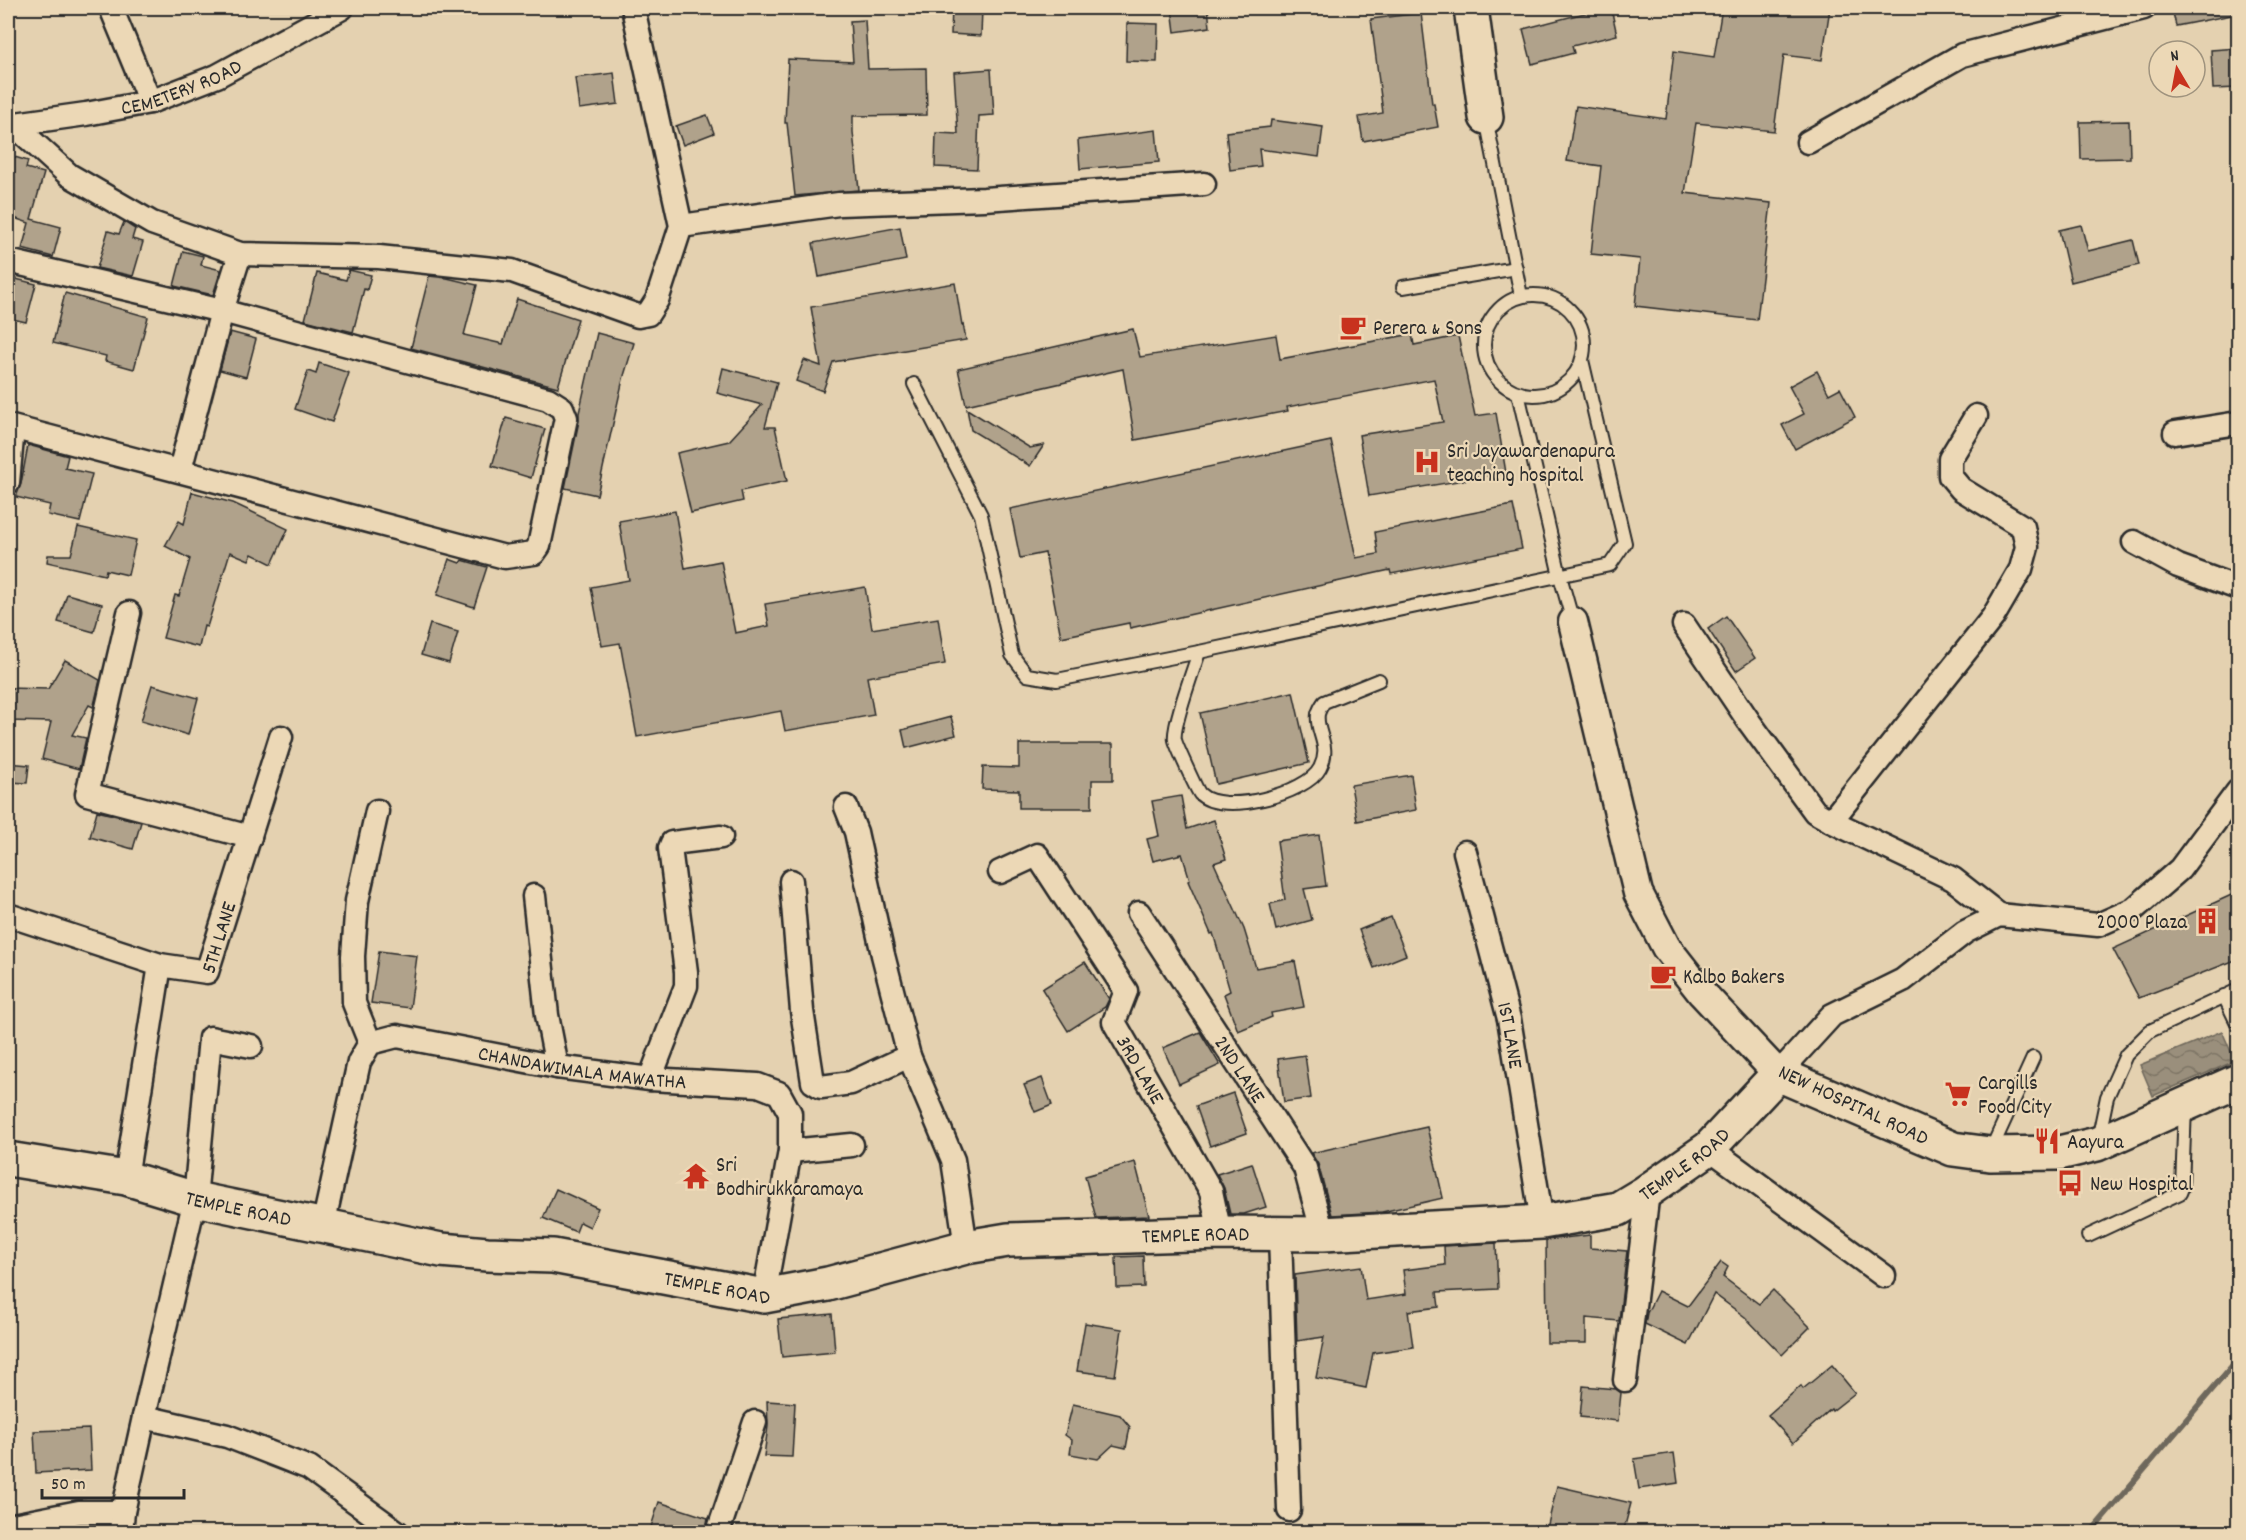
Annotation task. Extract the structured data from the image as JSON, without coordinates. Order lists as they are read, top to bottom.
{
  "streets": {
    "main road": ["NEW HOSPITAL ROAD", "TEMPLE ROAD"],
    "street": [
      "CEMETERY ROAD",
      "5TH LANE",
      "1ST LANE",
      "CHANDAWIMALA MAWATHA",
      "3RD LANE",
      "2ND LANE"
    ]
  },
  "crossings": [
    ["1ST LANE", "TEMPLE ROAD"],
    ["CHANDAWIMALA MAWATHA", "TEMPLE ROAD"],
    ["3RD LANE", "TEMPLE ROAD"],
    ["2ND LANE", "TEMPLE ROAD"],
    ["NEW HOSPITAL ROAD", "TEMPLE ROAD"]
  ],
  "places": {
    "cafe": ["Perera & Sons", "Kalbo Bakers"],
    "hospital": ["Sri Jayawardenapura teaching hospital"],
    "building": ["2000 Plaza"],
    "supermarket": ["Cargills Food City"],
    "restaurant": ["Aayura"],
    "temple": ["Sri Bodhirukkaramaya"],
    "bus stop": ["New Hospital"]
  },
  "scale_bar": "50 m",
  "north": "top"
}
